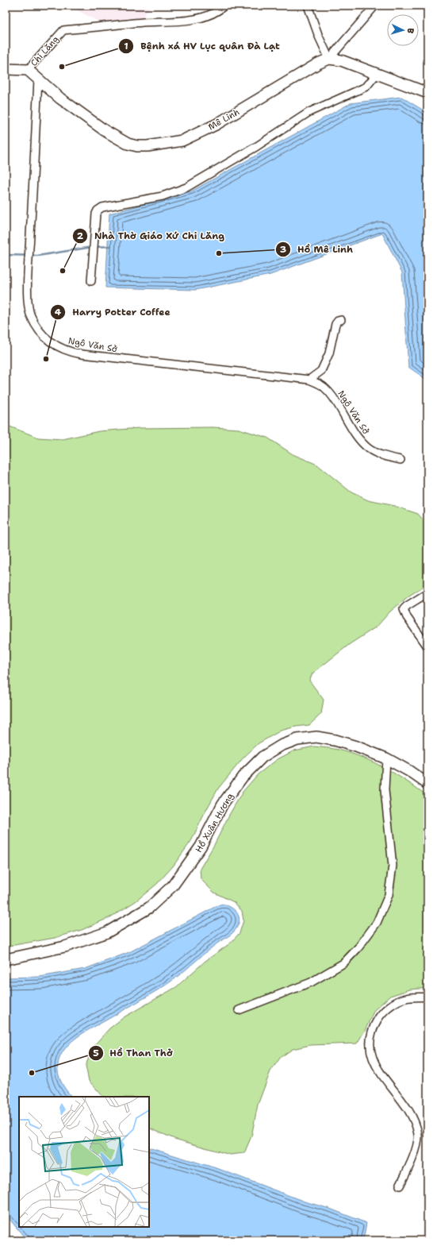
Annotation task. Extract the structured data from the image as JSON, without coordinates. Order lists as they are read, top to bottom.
{
  "streets": {
    "main road": ["Chi Lăng", "Mê Linh", "Hồ Xuân Hương"],
    "street": ["Ngô Văn Sở"]
  },
  "crossings": [
    ["Chi Lăng", "Mê Linh"],
    ["Mê Linh", "Ngô Văn Sở"]
  ],
  "places": [
    "Bệnh xá HV Lục quân Đà Lạt",
    "Hồ Mê Linh",
    "Nhà Thờ Giáo Xứ Chi Lăng",
    "Harry Potter Coffee",
    "Hồ Than Thở"
  ],
  "north": "right"
}
